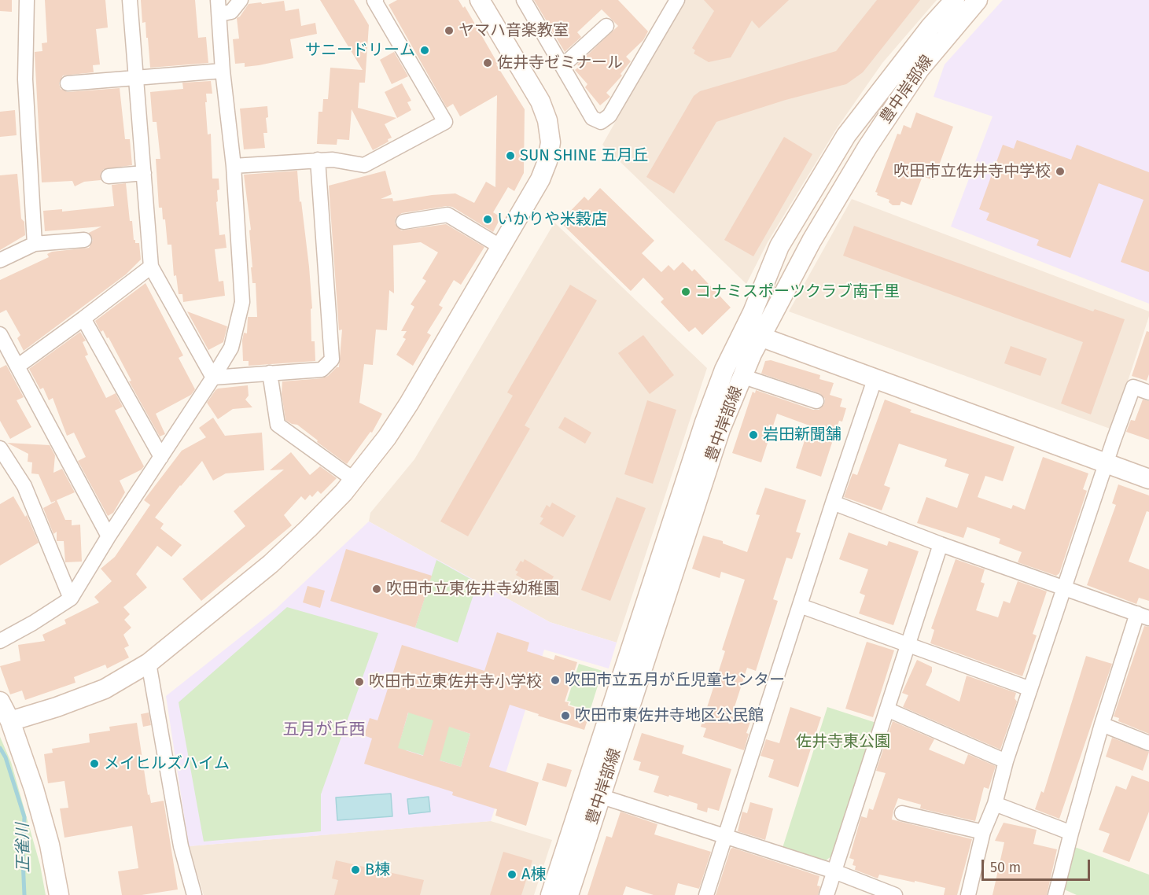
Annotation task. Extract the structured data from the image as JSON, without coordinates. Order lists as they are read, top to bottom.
{
  "streets": {
    "street": ["豊中岸部線"]
  },
  "districts": ["五月が丘西"],
  "water": ["正雀川"],
  "parks": ["佐井寺東公園"],
  "places": [
    "ヤマハ音楽教室",
    "サニードリーム",
    "佐井寺ゼミナール",
    "SUN SHINE 五月丘",
    "吹田市立佐井寺中学校",
    "いかりや米穀店",
    "コナミスポーツクラブ南千里",
    "岩田新聞舗",
    "吹田市立東佐井寺幼稚園",
    "吹田市立五月が丘児童センター",
    "吹田市立東佐井寺小学校",
    "吹田市東佐井寺地区公民館",
    "メイヒルズハイム",
    "B棟",
    "A棟"
  ],
  "scale_bar": "50 m"
}
